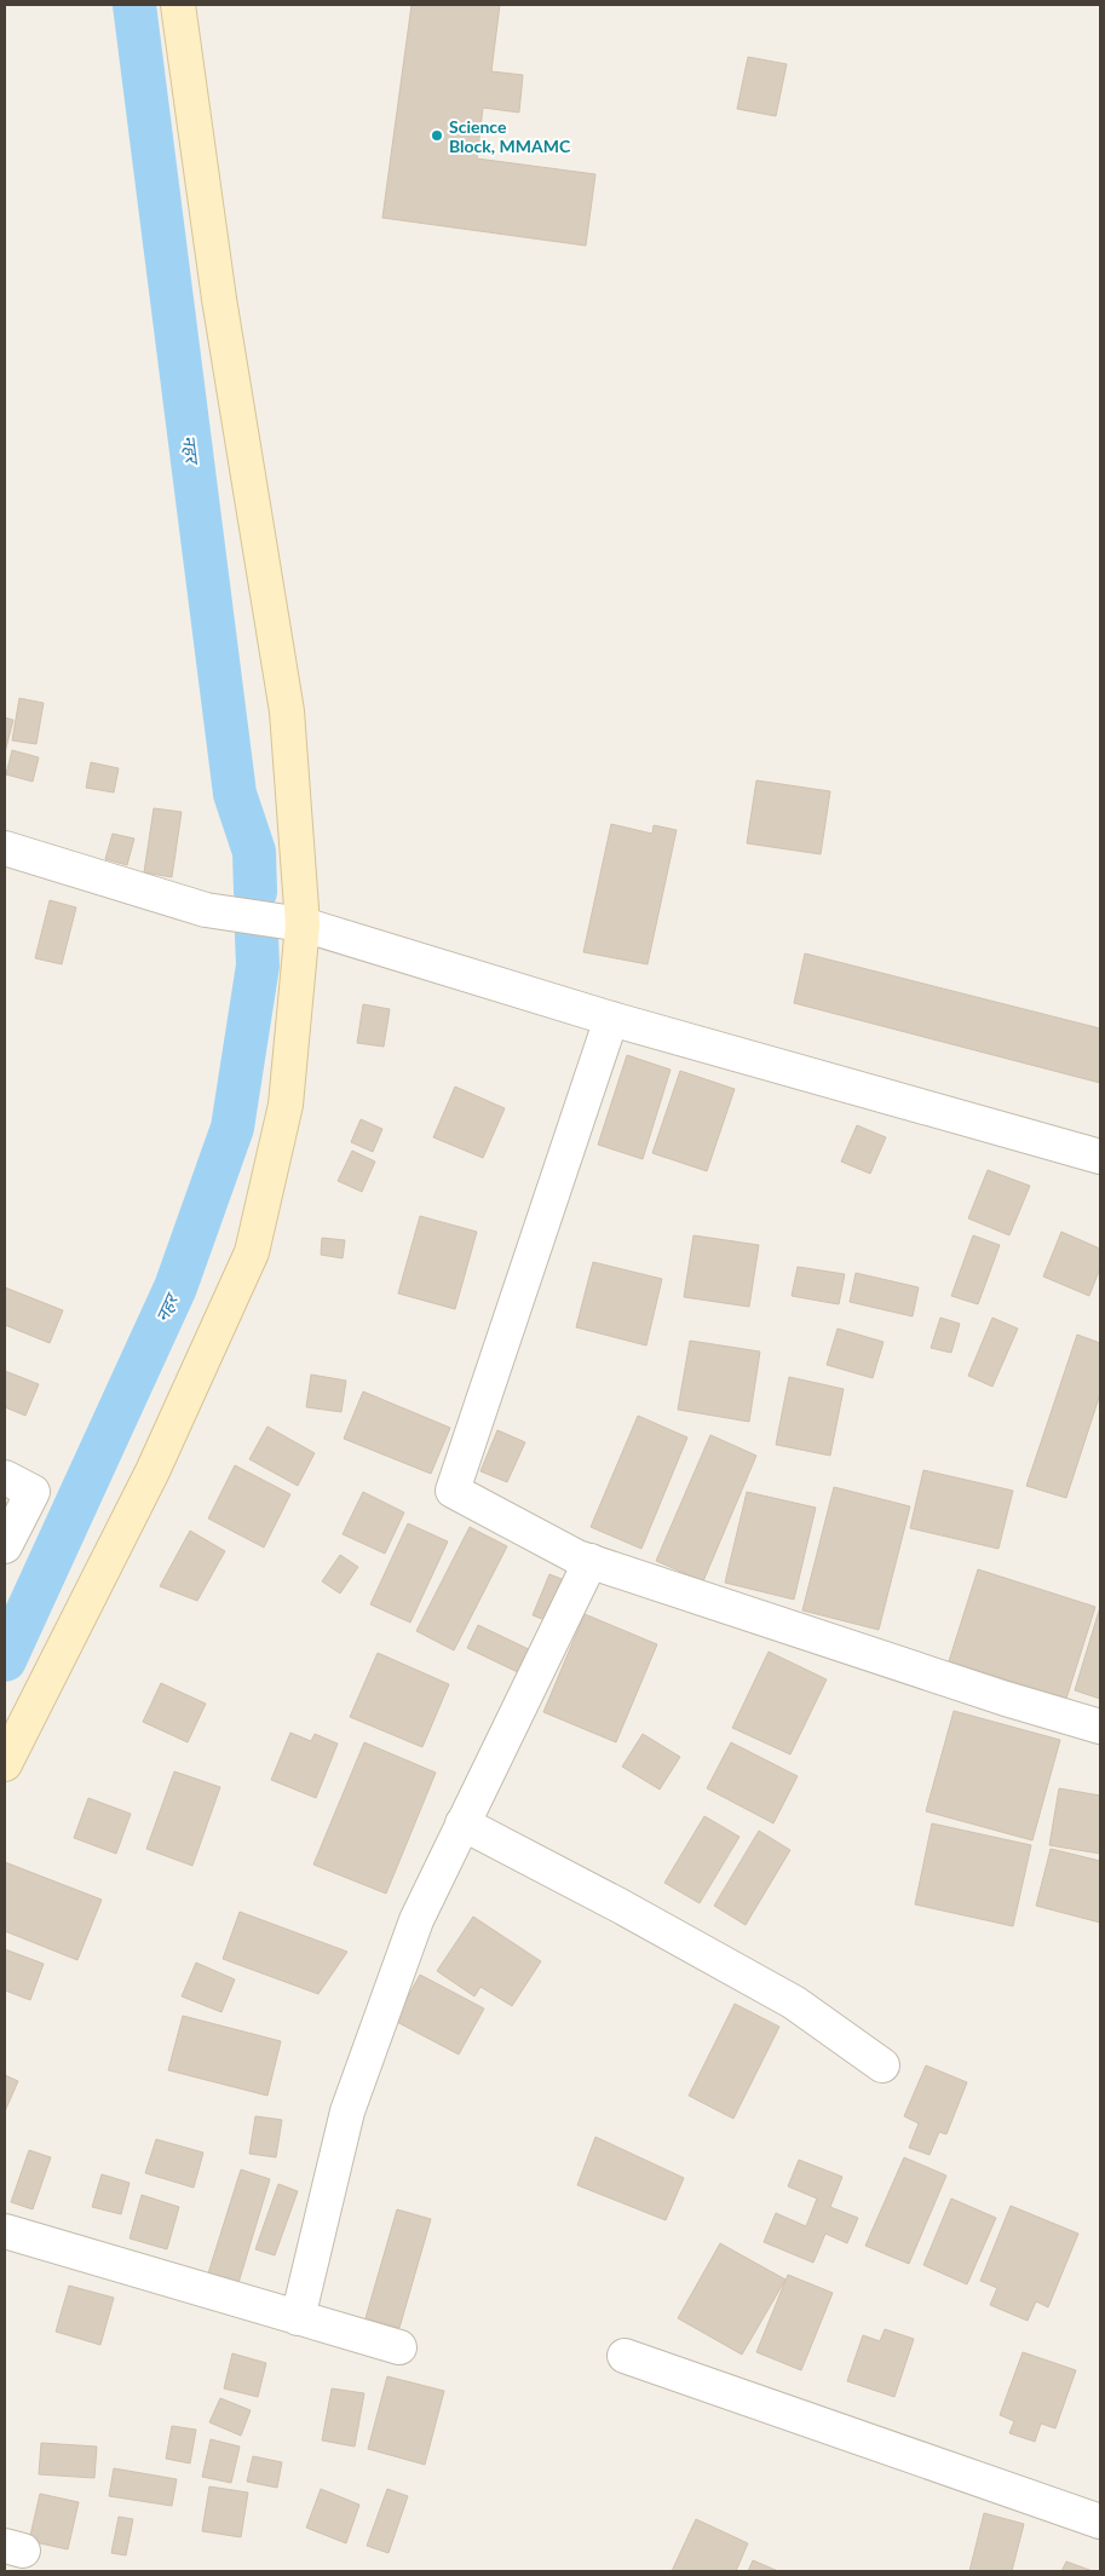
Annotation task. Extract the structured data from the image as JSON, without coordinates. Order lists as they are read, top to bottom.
{
  "water": ["नहर"],
  "places": ["Science Block, MMAMC"]
}
